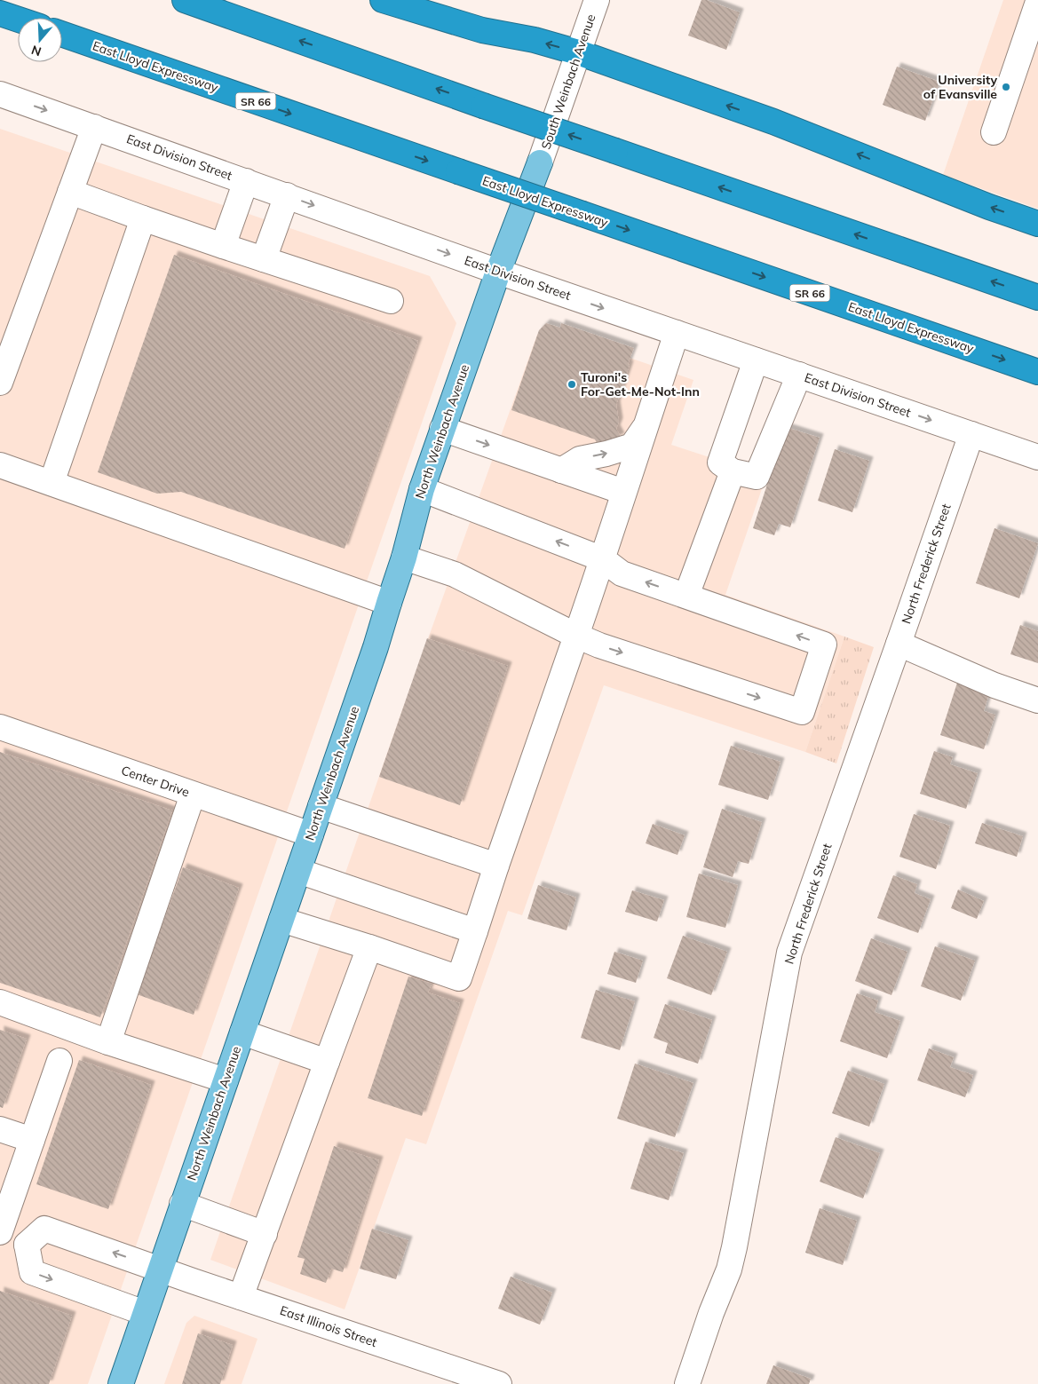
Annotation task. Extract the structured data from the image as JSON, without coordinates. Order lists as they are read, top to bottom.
{
  "streets": {
    "highway": ["East Lloyd Expressway", "SR 66"],
    "main road": ["North Weinbach Avenue"],
    "street": [
      "South Weinbach Avenue",
      "East Division Street",
      "North Frederick Street",
      "Center Drive",
      "East Illinois Street"
    ]
  },
  "crossings": [
    ["South Weinbach Avenue", "North Weinbach Avenue"],
    ["East Division Street", "North Weinbach Avenue"],
    ["East Division Street", "North Frederick Street"],
    ["North Weinbach Avenue", "Center Drive"],
    ["North Weinbach Avenue", "East Illinois Street"]
  ],
  "places": ["University of Evansville", "Turoni's For-Get-Me-Not-Inn"],
  "north": "bottom"
}
